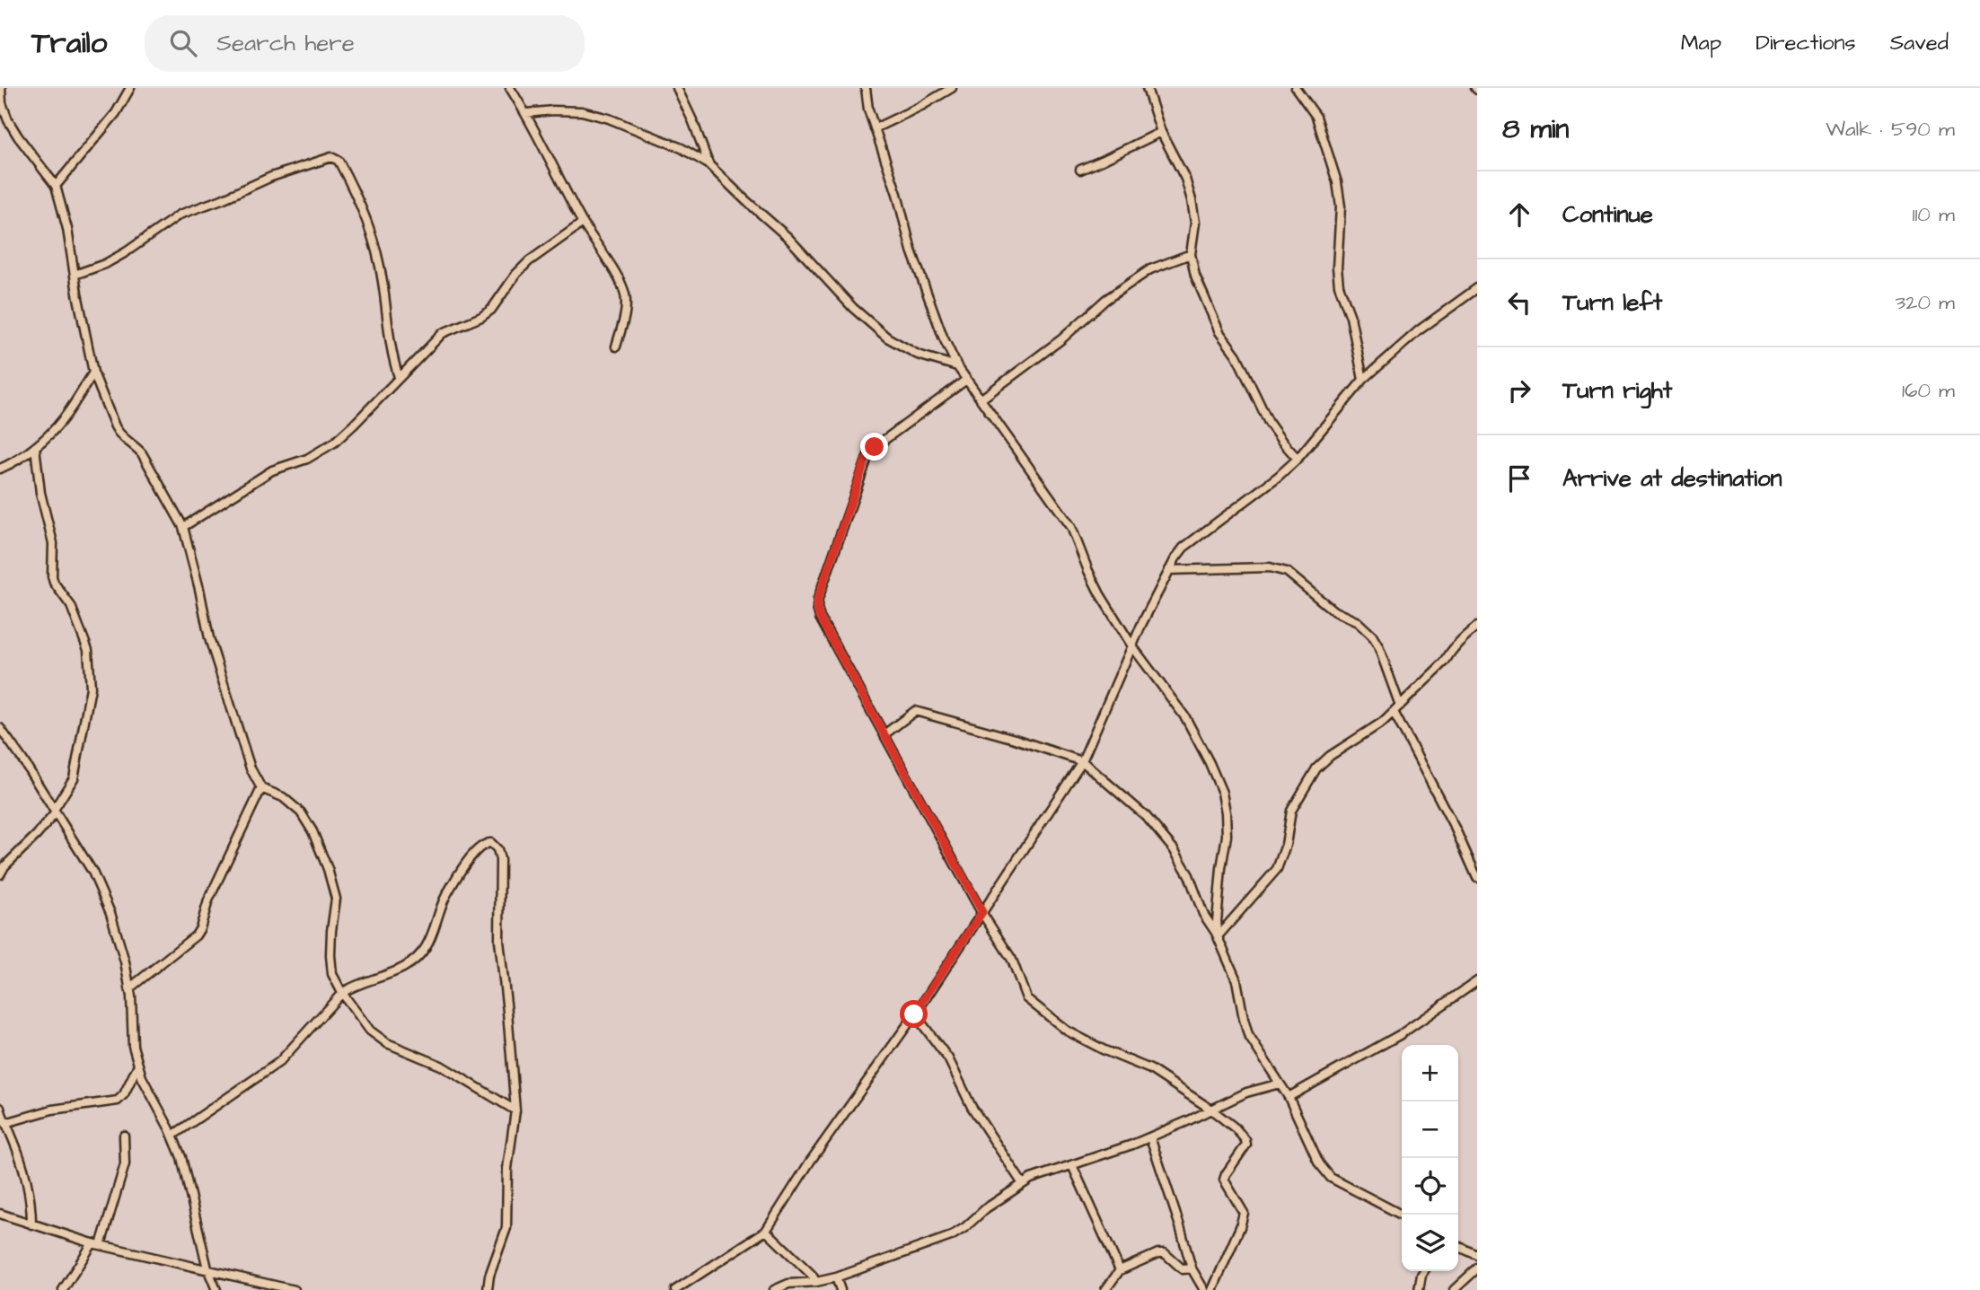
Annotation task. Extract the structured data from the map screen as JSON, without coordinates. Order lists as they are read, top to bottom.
{
  "page": {
    "header": "Trailo",
    "search": "Search here",
    "nav": ["Map", "Directions", "Saved"],
    "heading": ["8 min", "Walk · 590 m"],
    "list": [
      ["Continue", "110 m"],
      ["Turn left", "320 m"],
      ["Turn right", "160 m"],
      "Arrive at destination"
    ],
    "map_buttons": ["+", "−"]
  }
}
